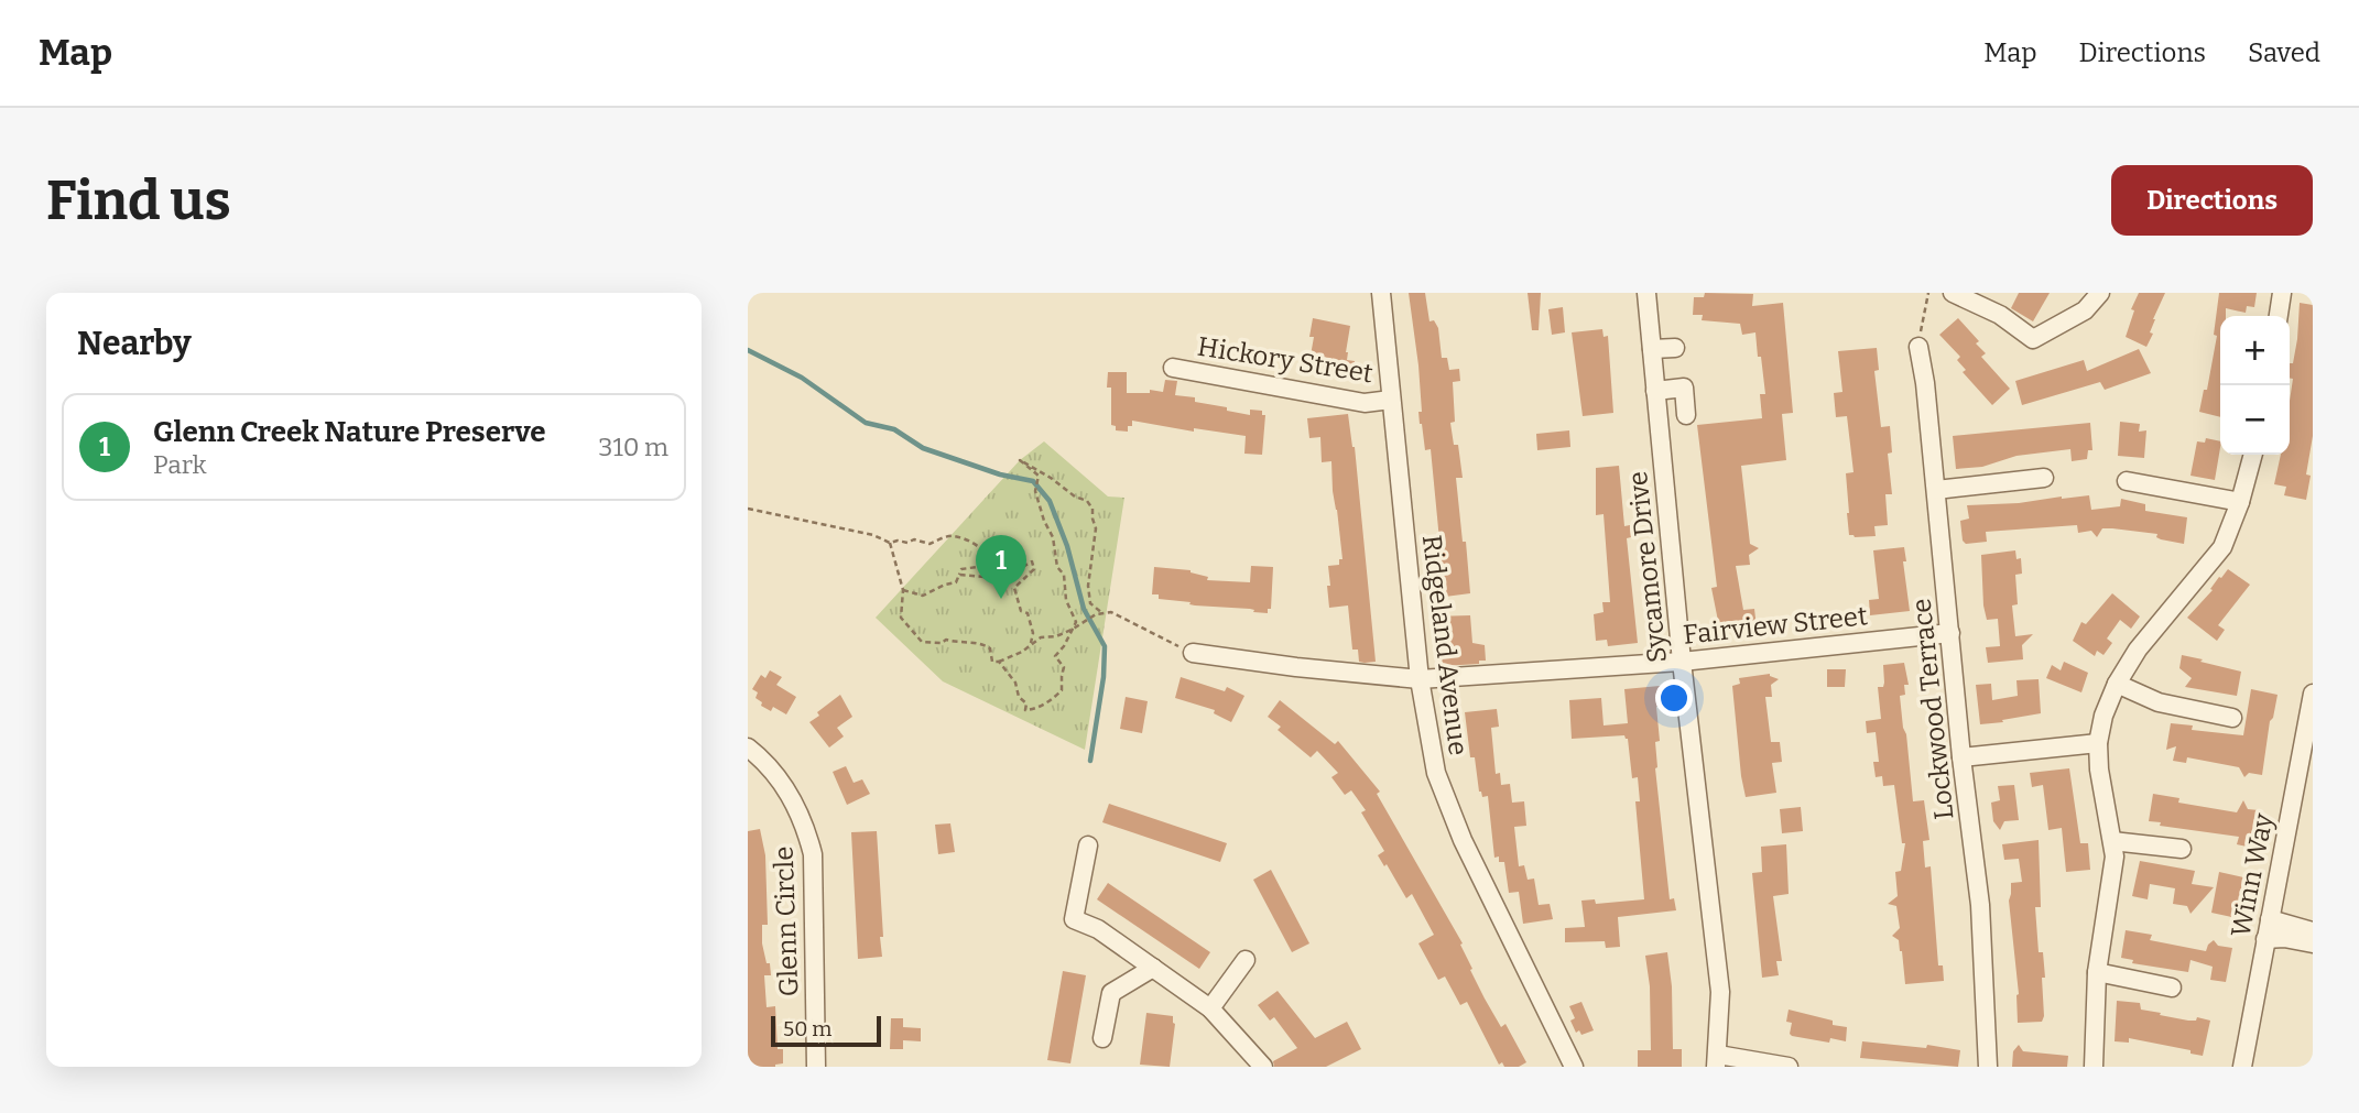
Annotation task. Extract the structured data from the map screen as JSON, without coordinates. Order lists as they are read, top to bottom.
{
  "streets": {
    "street": [
      "Hickory Street",
      "Sycamore Drive",
      "Fairview Street",
      "Ridgeland Avenue",
      "Lockwood Terrace",
      "Winn Way",
      "Glenn Circle"
    ]
  },
  "crossings": [
    ["Hickory Street", "Ridgeland Avenue"],
    ["Sycamore Drive", "Fairview Street"],
    ["Fairview Street", "Ridgeland Avenue"],
    ["Fairview Street", "Lockwood Terrace"]
  ],
  "scale_bar": "50 m",
  "page": {
    "header": "Map",
    "nav": ["Map", "Directions", "Saved"],
    "buttons": "Directions",
    "title": "Find us",
    "heading": "Nearby",
    "map_buttons": ["+", "−"],
    "list": [
      {
        "mark": "1",
        "name": "Glenn Creek Nature Preserve",
        "note": "Park",
        "value": "310 m"
      }
    ],
    "pins": "1",
    "scale": "50 m"
  }
}
